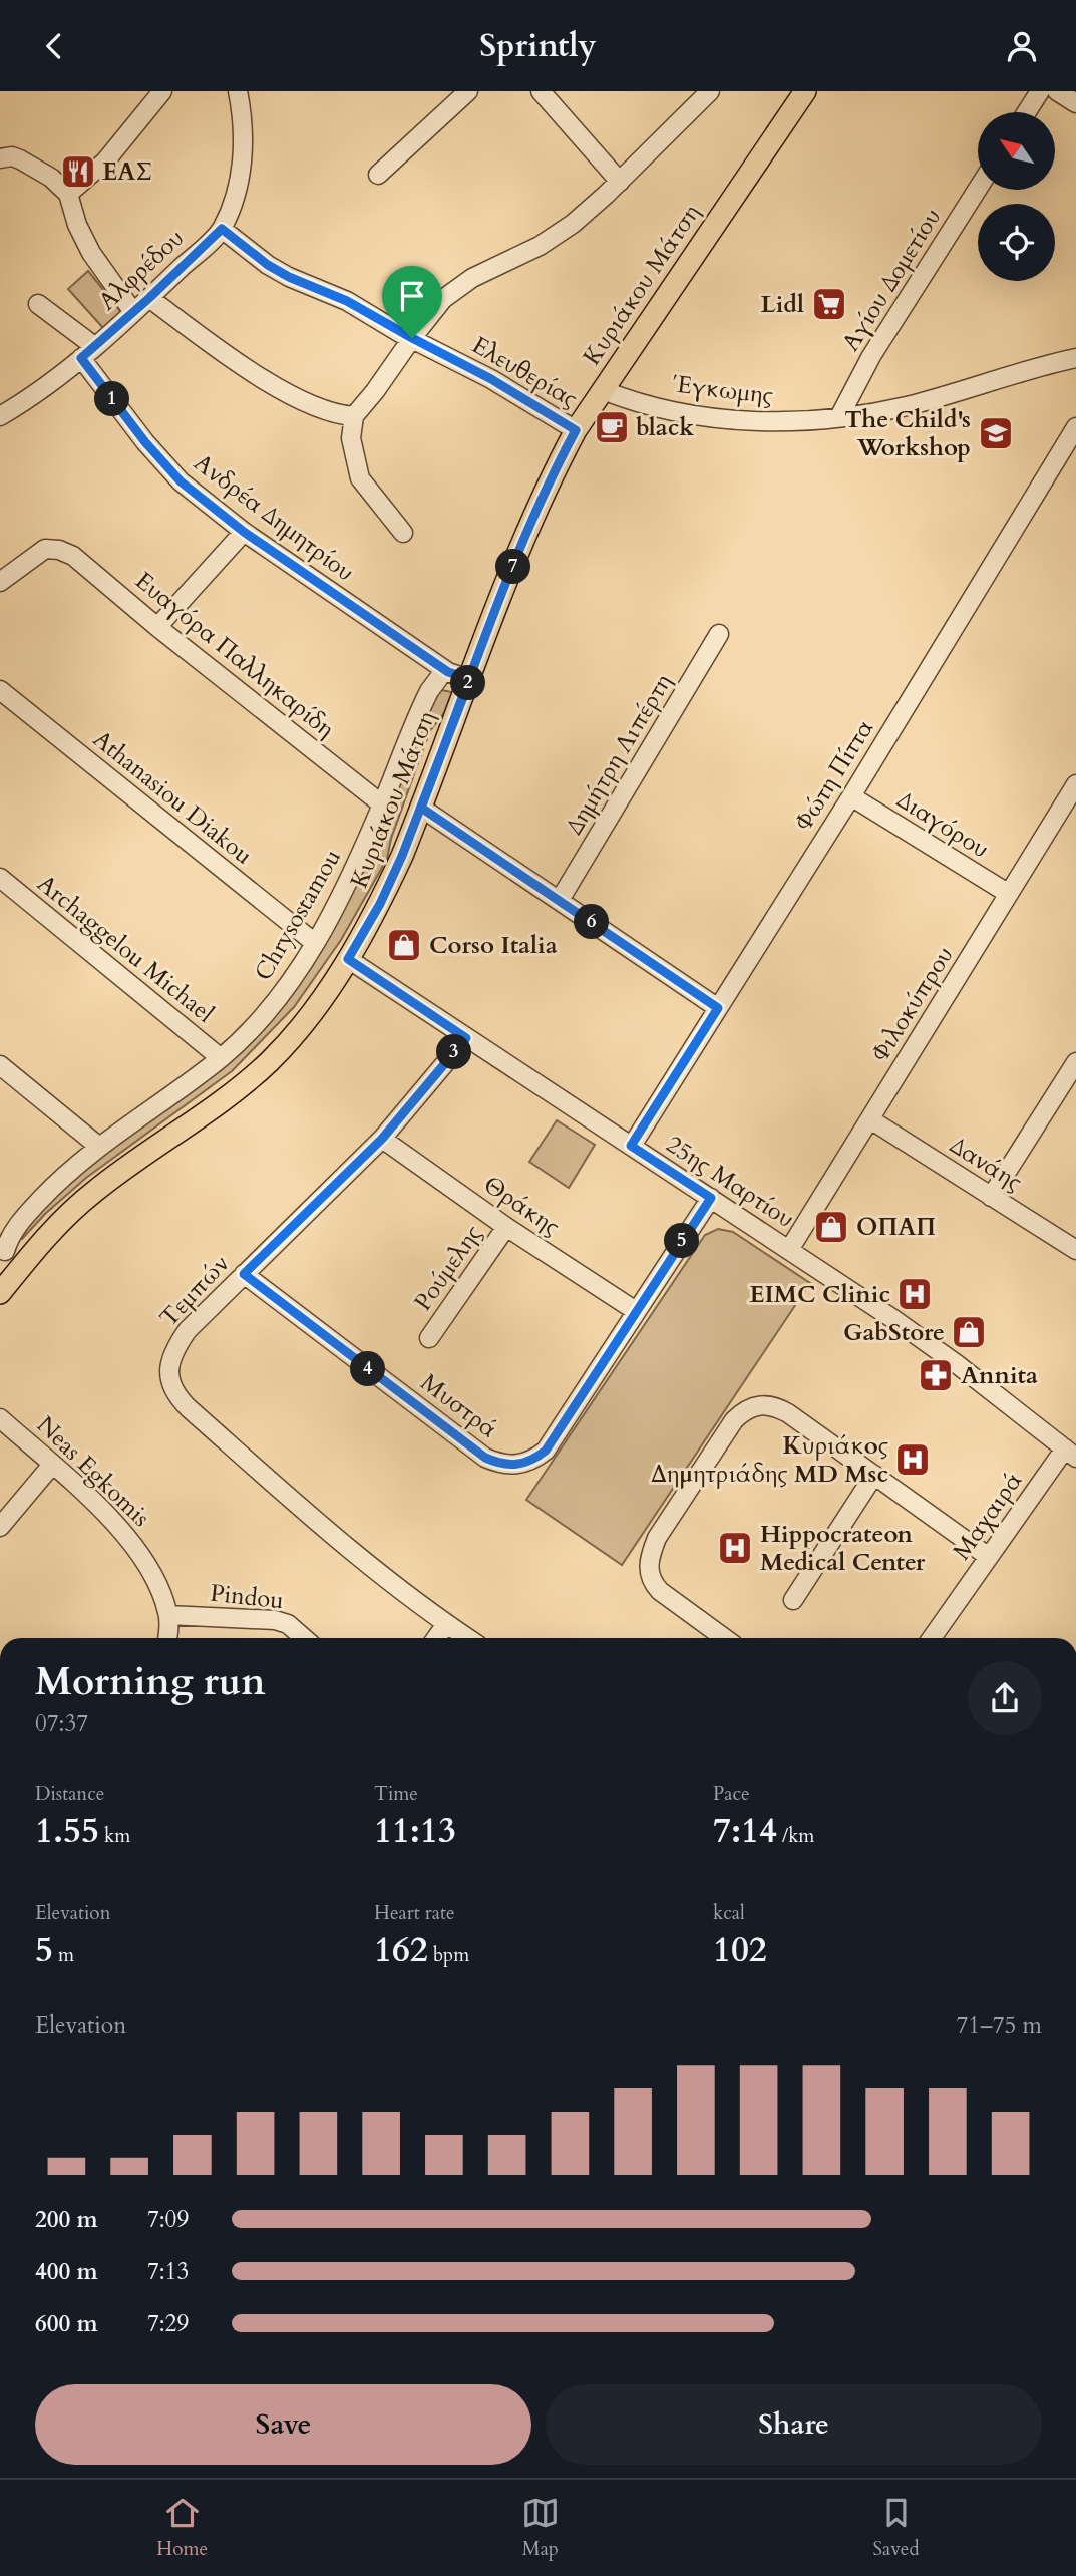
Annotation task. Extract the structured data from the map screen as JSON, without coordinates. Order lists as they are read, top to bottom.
{
  "streets": {
    "main road": ["Κυριάκου Μάτση"],
    "street": [
      "Αλφρέδου",
      "Αγίου Δομετίου",
      "Ελευθερίας",
      "Έγκωμης",
      "Ανδρέα Δημητρίου",
      "Ευαγόρα Παλληκαρίδη",
      "Δημήτρη Λιπέρτη",
      "Φώτη Πίττα",
      "Athanasiou Diakou",
      "Διαγόρου",
      "Chrysostamou",
      "Archaggelou Michael",
      "Φιλοκύπρου",
      "Δανάης",
      "25ης Μαρτίου",
      "Θράκης",
      "Ρούμελης",
      "Τεμπών",
      "Μυστρά",
      "Neas Egkomis",
      "Μαχαιρά",
      "Pindou"
    ]
  },
  "crossings": [
    ["Αλφρέδου", "Ελευθερίας"],
    ["Αλφρέδου", "Ανδρέα Δημητρίου"],
    ["Αγίου Δομετίου", "Έγκωμης"],
    ["Κυριάκου Μάτση", "Ελευθερίας"],
    ["Κυριάκου Μάτση", "Έγκωμης"],
    ["Κυριάκου Μάτση", "Ανδρέα Δημητρίου"],
    ["Κυριάκου Μάτση", "25ης Μαρτίου"],
    ["Ανδρέα Δημητρίου", "Chrysostamou"],
    ["Ευαγόρα Παλληκαρίδη", "Chrysostamou"],
    ["Φώτη Πίττα", "Διαγόρου"],
    ["Φώτη Πίττα", "25ης Μαρτίου"],
    ["Athanasiou Diakou", "Chrysostamou"],
    ["Διαγόρου", "Φιλοκύπρου"],
    ["Chrysostamou", "Archaggelou Michael"],
    ["Φιλοκύπρου", "Δανάης"],
    ["Φιλοκύπρου", "25ης Μαρτίου"],
    ["25ης Μαρτίου", "Τεμπών"],
    ["25ης Μαρτίου", "Μυστρά"],
    ["25ης Μαρτίου", "Μαχαιρά"],
    ["Θράκης", "Ρούμελης"],
    ["Θράκης", "Τεμπών"],
    ["Θράκης", "Μυστρά"],
    ["Τεμπών", "Μυστρά"],
    ["Neas Egkomis", "Pindou"]
  ],
  "places": {
    "restaurant": ["ΕΑΣ"],
    "supermarket": ["Lidl"],
    "cafe": ["black"],
    "school or university": ["The Child's Workshop"],
    "shop": ["Corso Italia", "ΟΠΑΠ", "GabStore"],
    "hospital": ["EIMC Clinic", "Κυριάκος Δημητριάδης MD Msc", "Hippocrateon Medical Center"],
    "pharmacy": ["Annita"]
  },
  "north": "top left",
  "page": {
    "header": "Sprintly",
    "pins": [
      "1",
      "7",
      "2",
      "6",
      "3",
      "5",
      "4"
    ],
    "heading": ["Morning run", "07:37"],
    "stats": [
      ["Distance", "1.55 km"],
      ["Time", "11:13"],
      ["Pace", "7:14 /km"],
      ["Elevation", "5 m"],
      ["Heart rate", "162 bpm"],
      ["kcal", "102"]
    ],
    "chart": ["Elevation", "71–75 m"],
    "list": [
      {
        "name": "200 m",
        "note": "7:09"
      },
      {
        "name": "400 m",
        "note": "7:13"
      },
      {
        "name": "600 m",
        "note": "7:29"
      }
    ],
    "buttons": ["Save", "Share"],
    "tabs": ["Home", "Map", "Saved"]
  }
}
